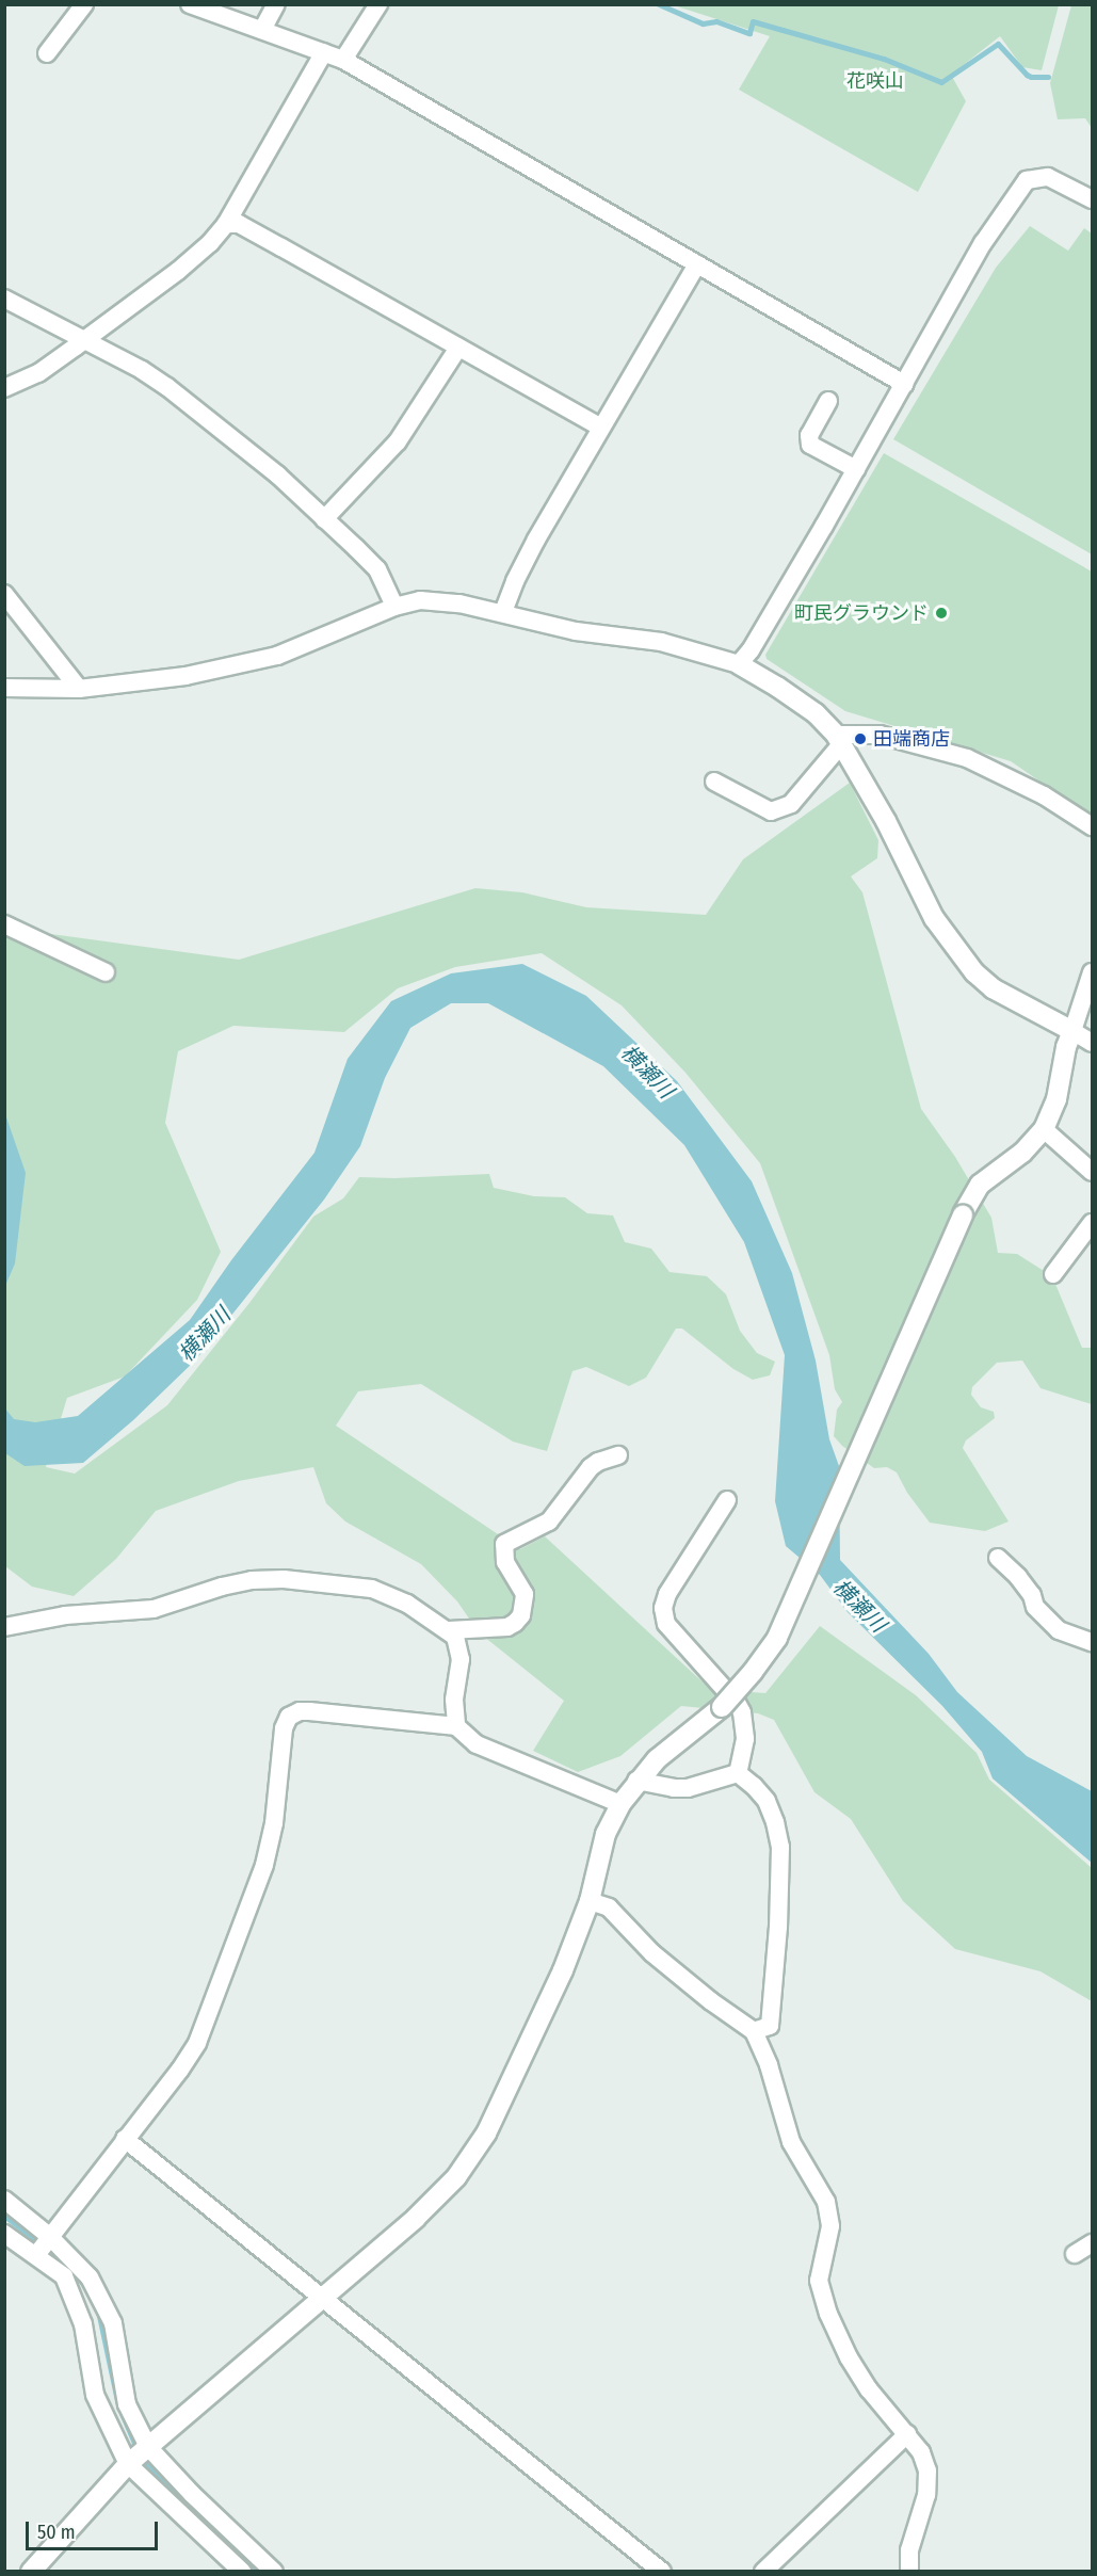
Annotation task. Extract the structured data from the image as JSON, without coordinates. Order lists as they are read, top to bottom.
{
  "water": ["横瀬川"],
  "parks": ["花咲山"],
  "places": ["町民グラウンド", "田端商店"],
  "scale_bar": "50 m"
}
